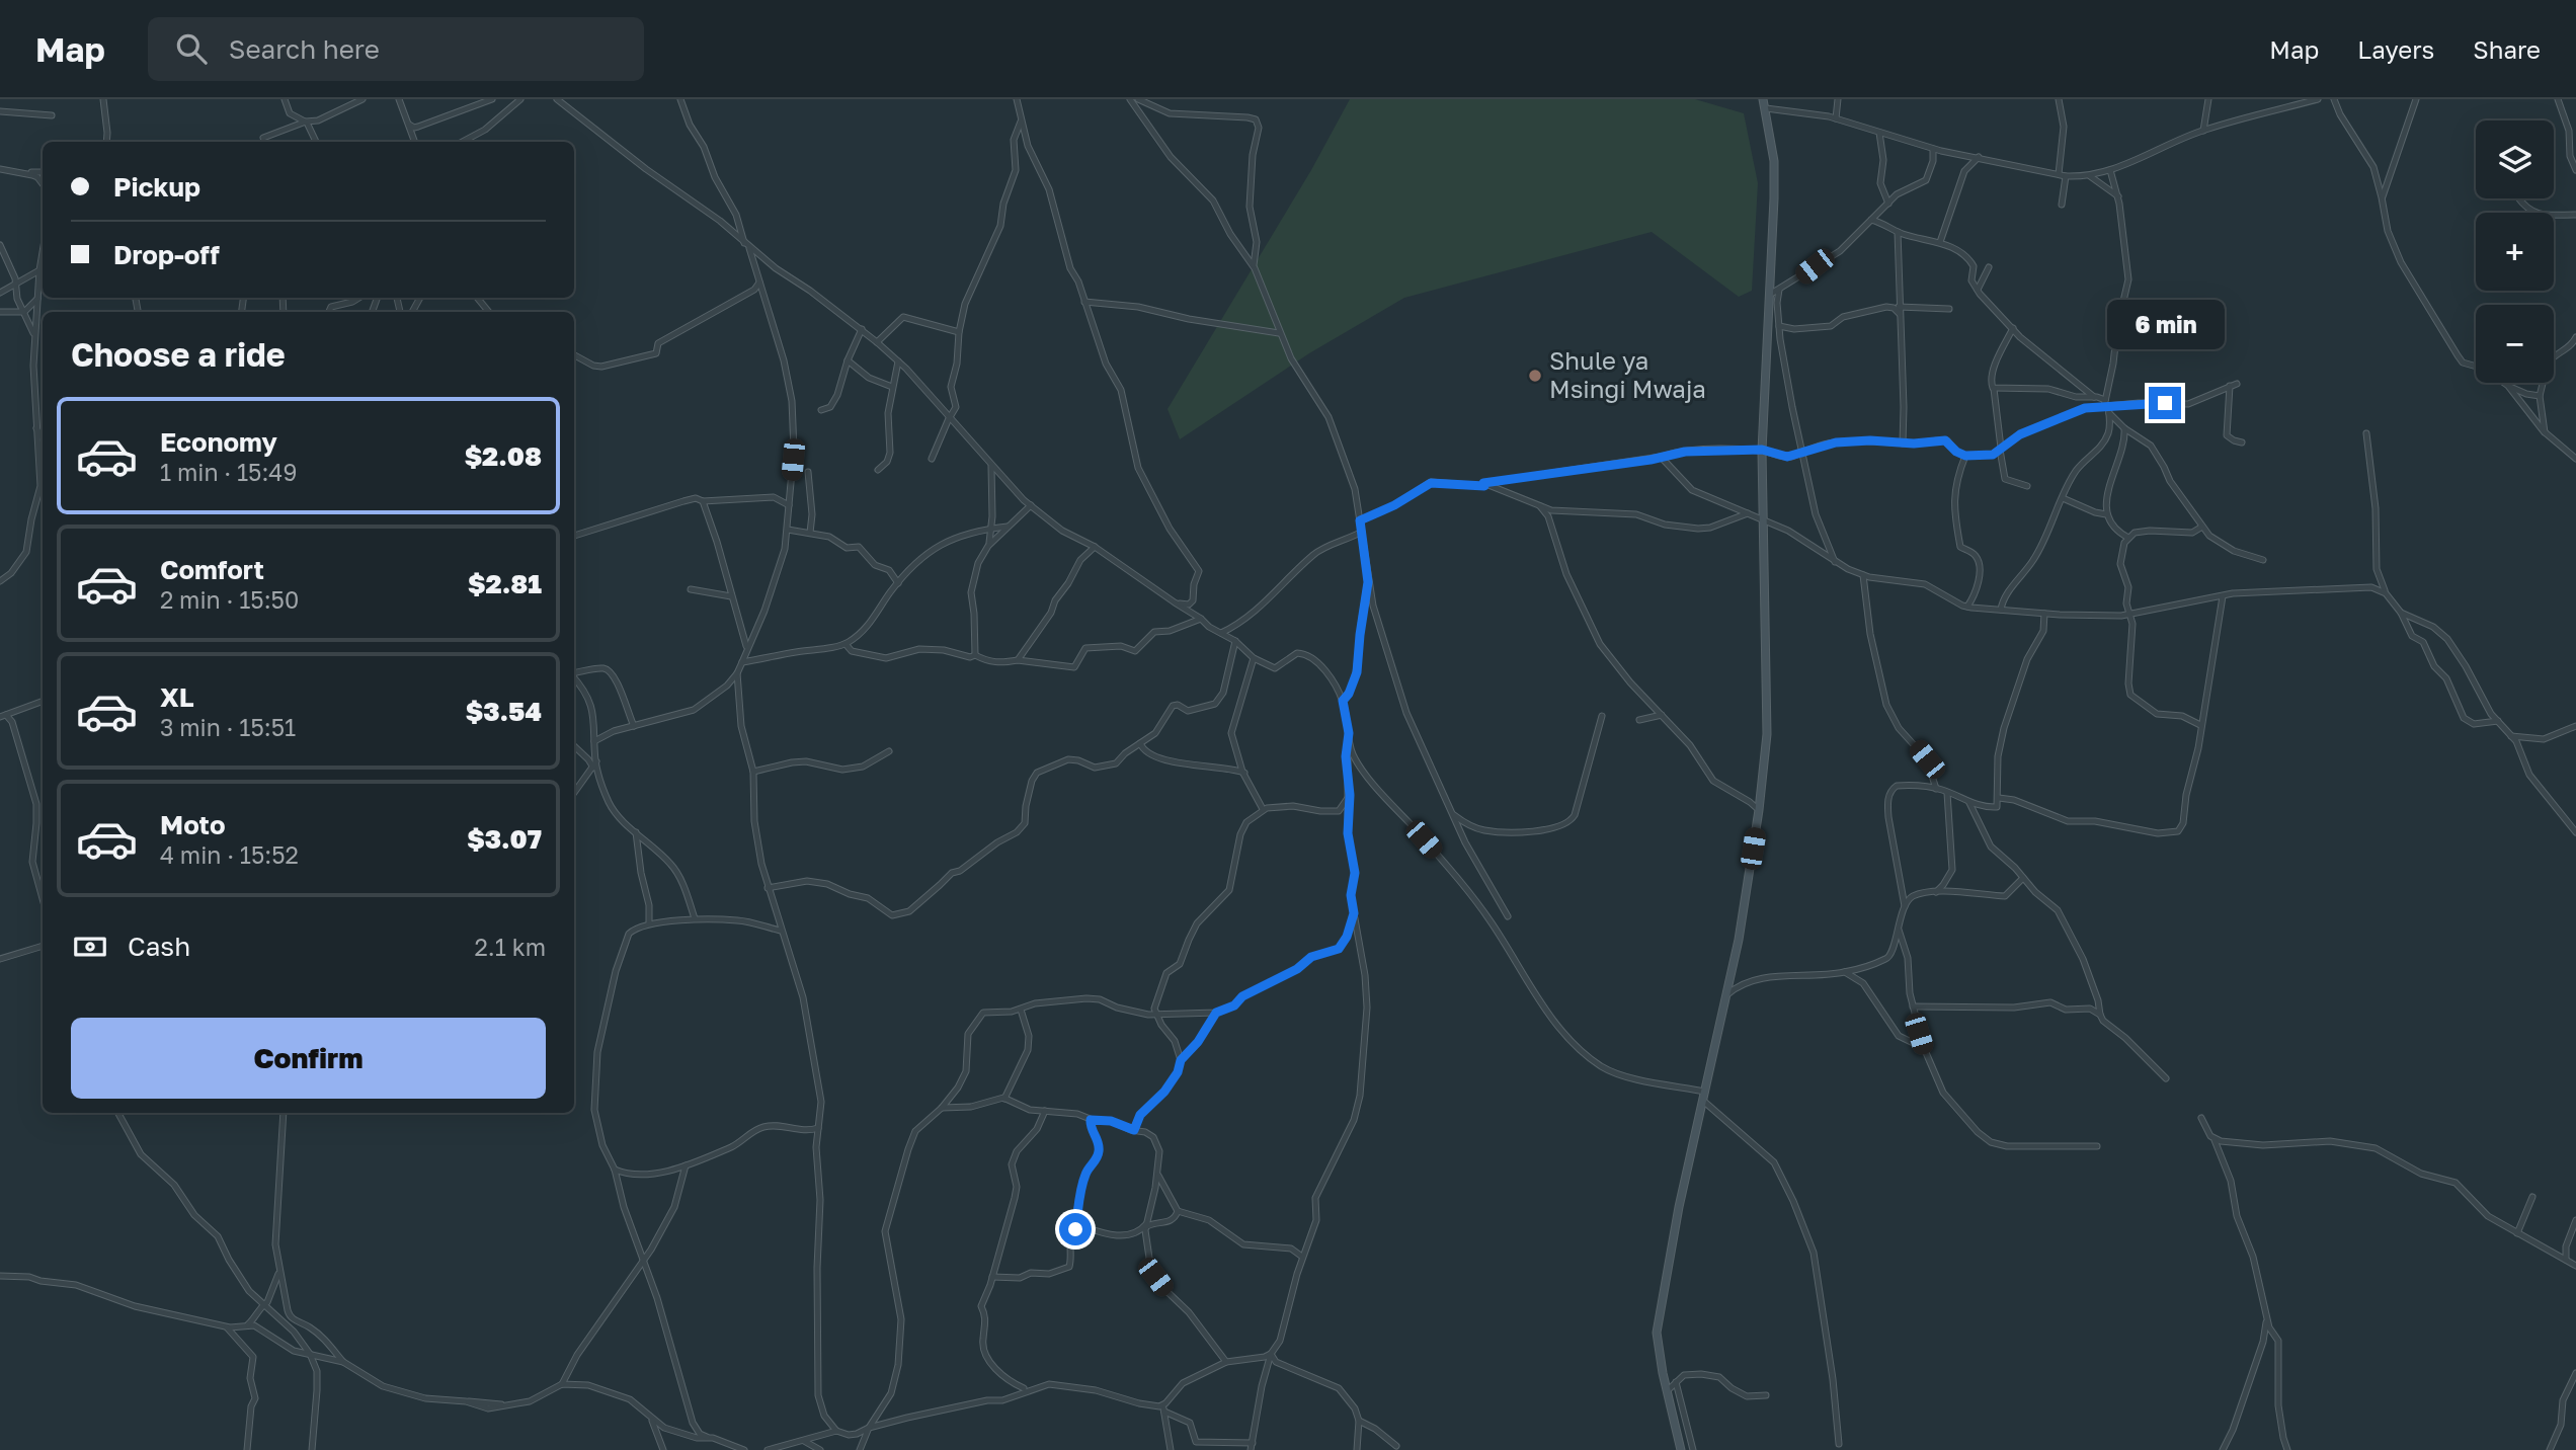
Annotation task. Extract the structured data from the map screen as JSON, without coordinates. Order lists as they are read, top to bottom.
{
  "places": ["Shule ya Msingi Mwaja"],
  "page": {
    "header": "Map",
    "search": "Search here",
    "nav": ["Map", "Layers", "Share"],
    "map_buttons": ["+", "−"],
    "banner": ["Pickup", "Drop-off"],
    "bubble": "6 min",
    "heading": "Choose a ride",
    "list": [
      {
        "name": "Economy",
        "note": "1 min · 15:49",
        "value": "$2.08"
      },
      {
        "name": "Comfort",
        "note": "2 min · 15:50",
        "value": "$2.81"
      },
      {
        "name": "XL",
        "note": "3 min · 15:51",
        "value": "$3.54"
      },
      {
        "name": "Moto",
        "note": "4 min · 15:52",
        "value": "$3.07"
      }
    ],
    "pay": ["Cash", "2.1 km"],
    "buttons": "Confirm"
  }
}
